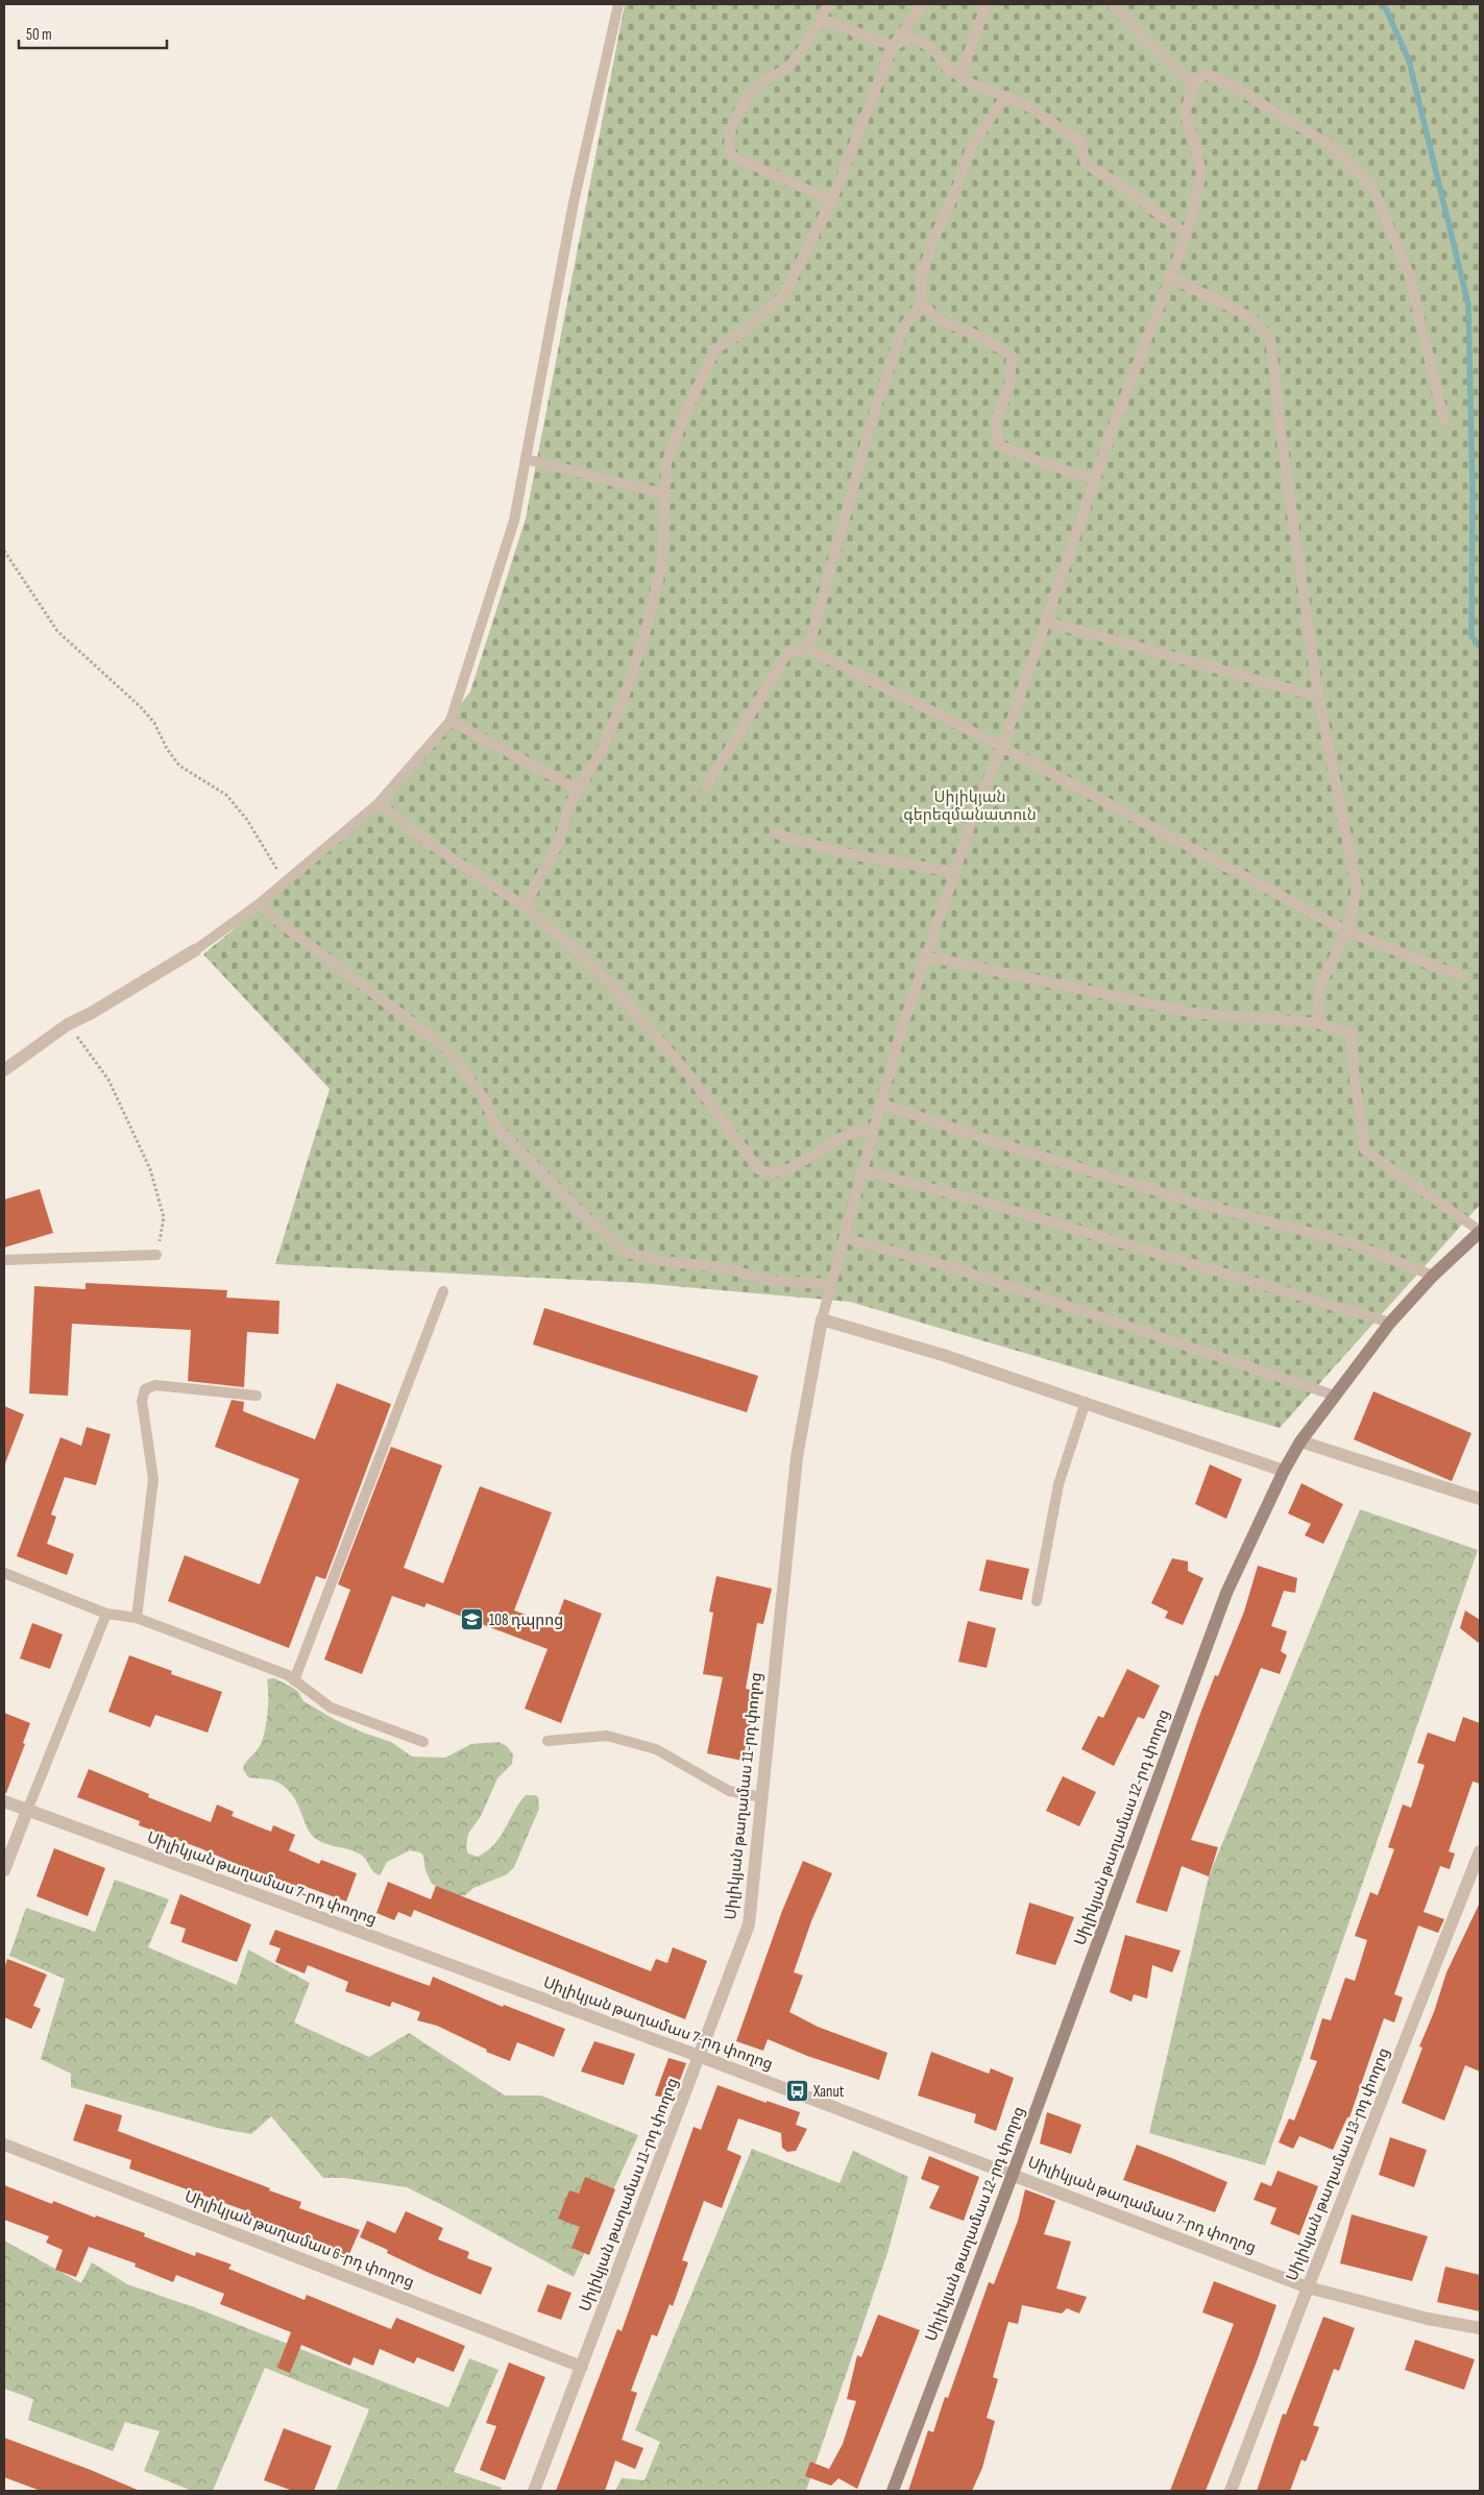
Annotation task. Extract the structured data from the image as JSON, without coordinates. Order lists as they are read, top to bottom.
{
  "streets": {
    "main road": ["Սիլիկյան թաղամաս 12-րդ փողոց"],
    "street": [
      "Սիլիկյան թաղամաս 11-րդ փողոց",
      "Սիլիկյան թաղամաս 7-րդ փողոց",
      "Սիլիկյան թաղամաս 13-րդ փողոց",
      "Սիլիկյան թաղամաս 6-րդ փողոց"
    ]
  },
  "crossings": [
    ["Սիլիկյան թաղամաս 11-րդ փողոց", "Սիլիկյան թաղամաս 7-րդ փողոց"],
    ["Սիլիկյան թաղամաս 11-րդ փողոց", "Սիլիկյան թաղամաս 6-րդ փողոց"],
    ["Սիլիկյան թաղամաս 12-րդ փողոց", "Սիլիկյան թաղամաս 7-րդ փողոց"],
    ["Սիլիկյան թաղամաս 7-րդ փողոց", "Սիլիկյան թաղամաս 13-րդ փողոց"]
  ],
  "parks": ["Սիլիկյան գերեզմանատուն"],
  "places": {
    "school or university": ["108 դպրոց"],
    "bus stop": ["Xanut"]
  },
  "scale_bar": "50 m"
}
